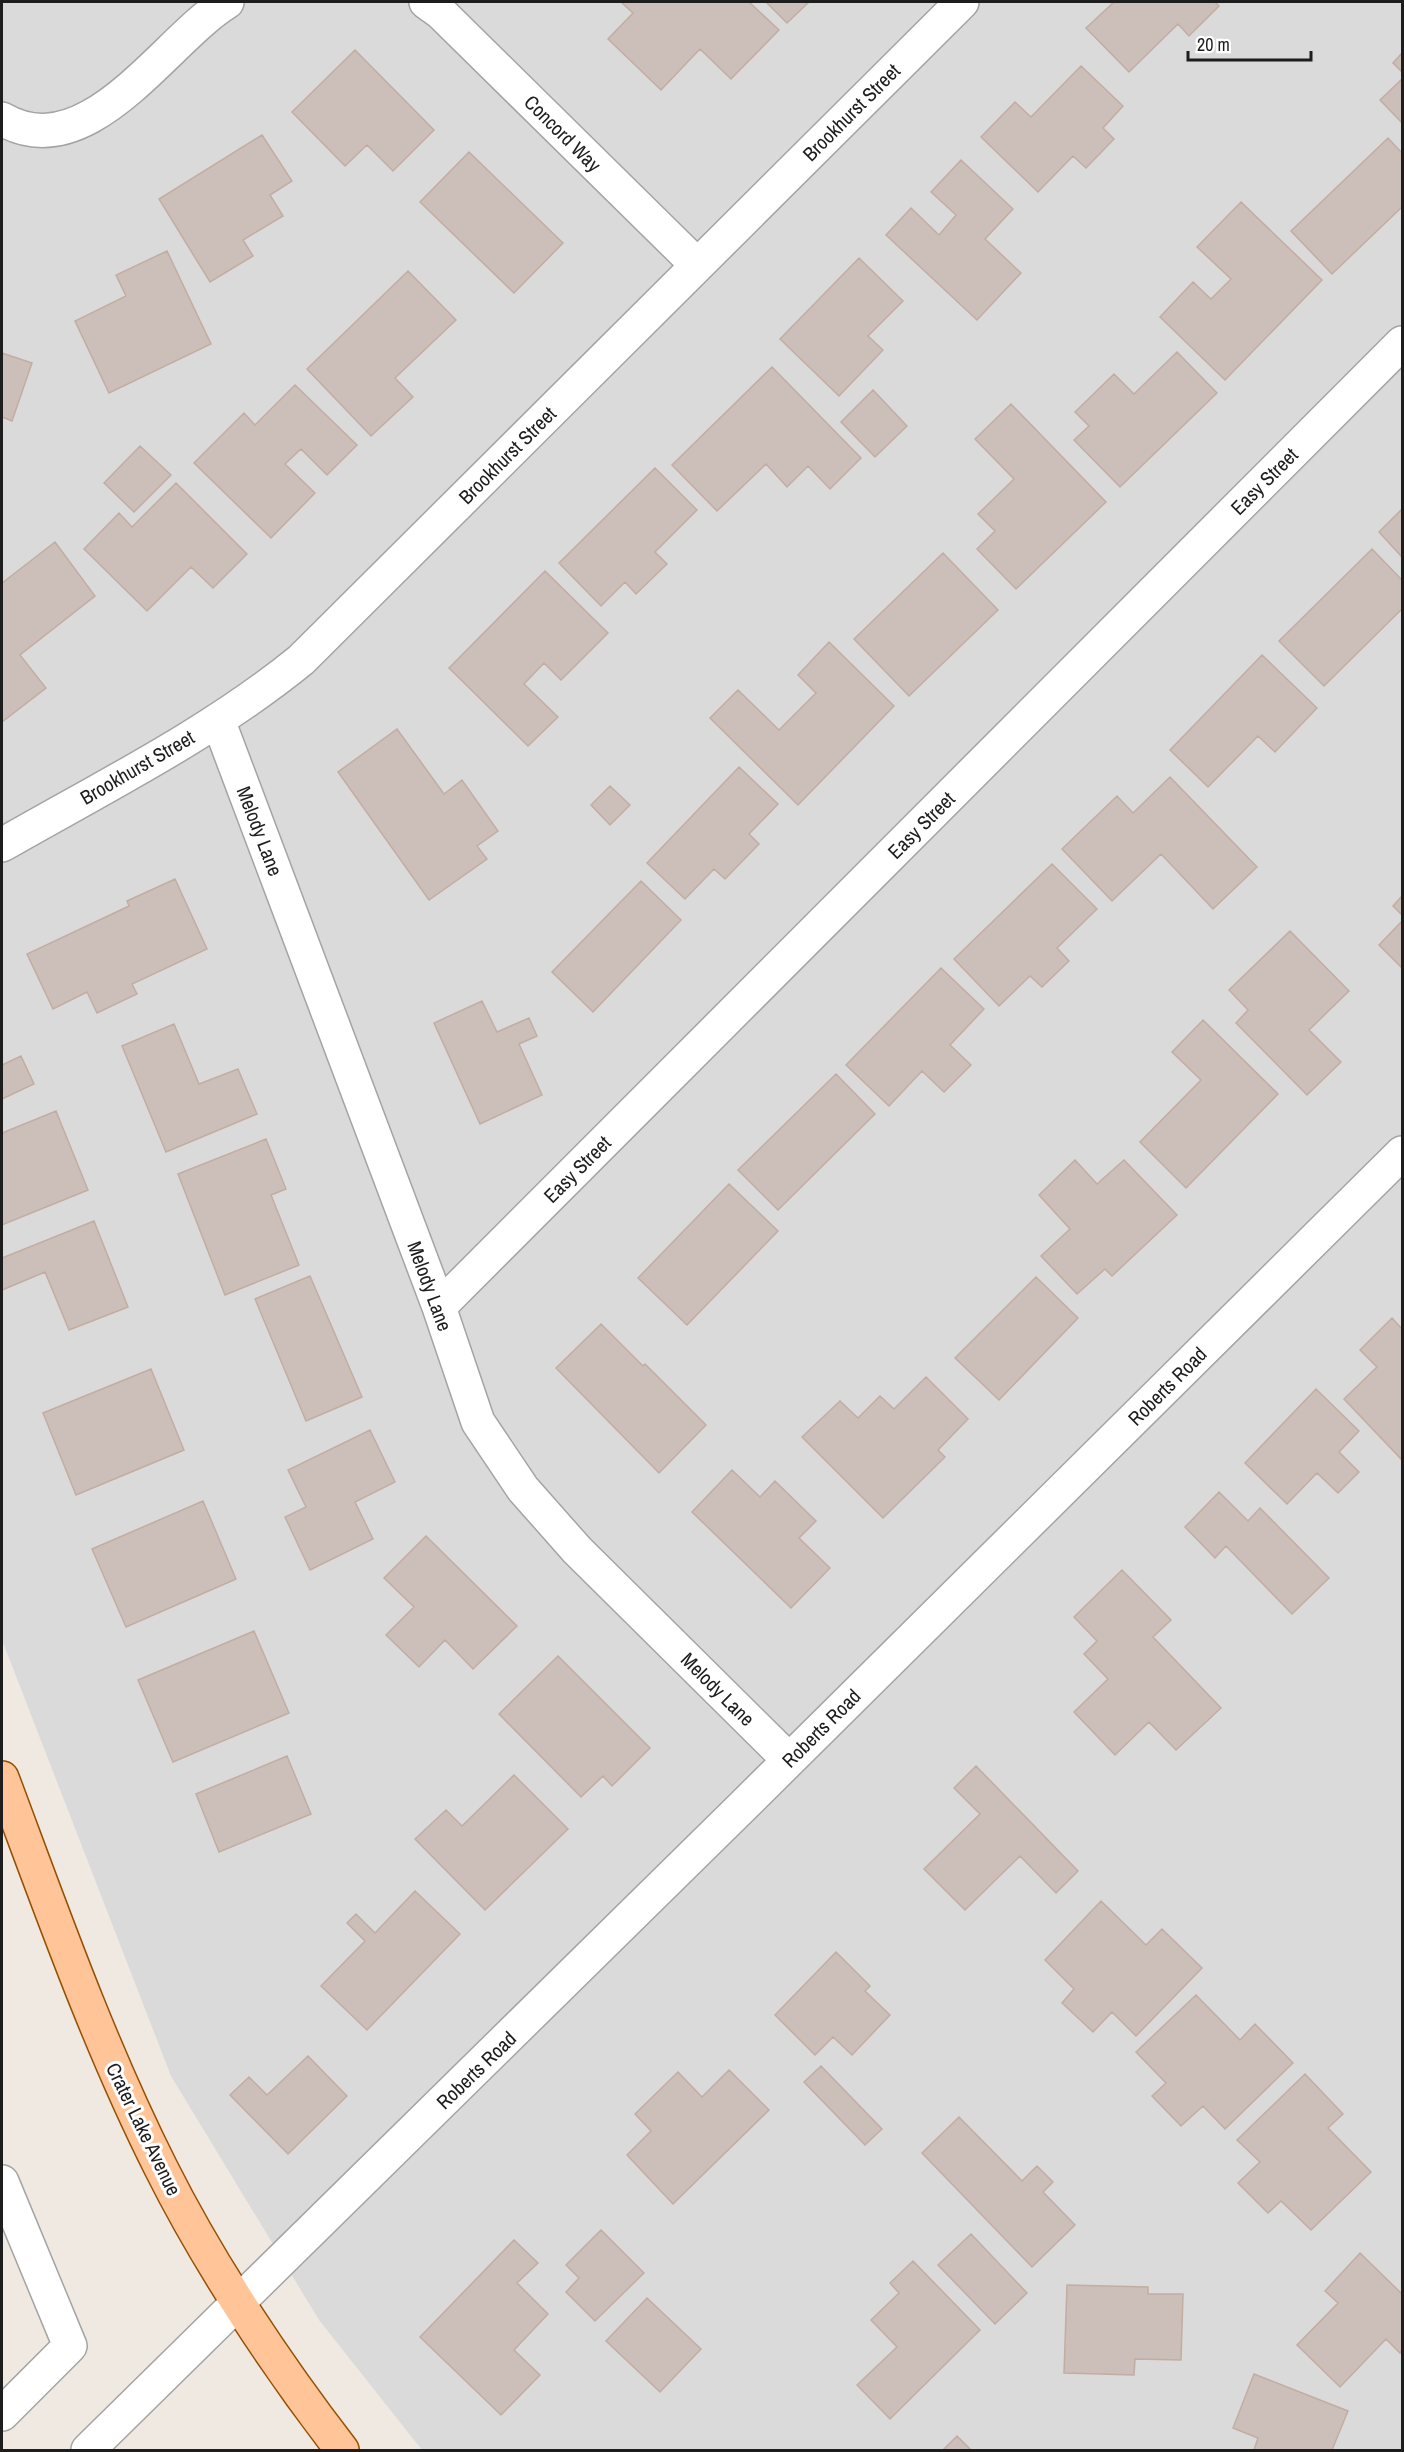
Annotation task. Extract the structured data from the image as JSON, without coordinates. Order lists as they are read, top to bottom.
{
  "streets": {
    "main road": ["Crater Lake Avenue"],
    "street": [
      "Brookhurst Street",
      "Concord Way",
      "Easy Street",
      "Melody Lane",
      "Roberts Road"
    ]
  },
  "crossings": [
    ["Brookhurst Street", "Concord Way"],
    ["Brookhurst Street", "Melody Lane"],
    ["Easy Street", "Melody Lane"],
    ["Melody Lane", "Roberts Road"],
    ["Roberts Road", "Crater Lake Avenue"]
  ],
  "scale_bar": "20 m"
}
